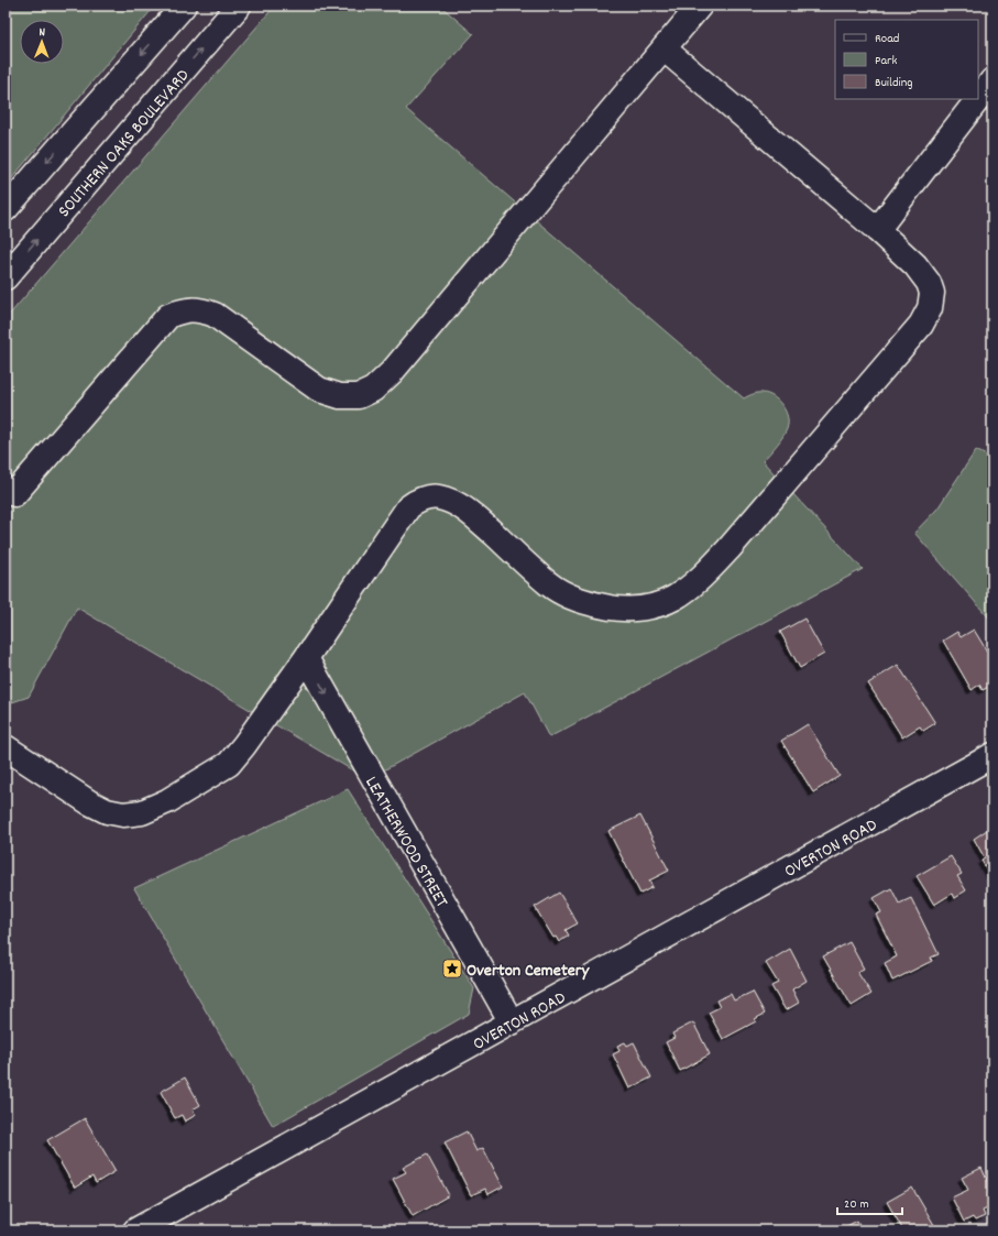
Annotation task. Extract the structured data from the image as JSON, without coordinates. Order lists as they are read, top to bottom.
{
  "streets": {
    "street": ["SOUTHERN OAKS BOULEVARD", "LEATHERWOOD STREET", "OVERTON ROAD"]
  },
  "crossings": [
    ["LEATHERWOOD STREET", "OVERTON ROAD"]
  ],
  "one_way": ["LEATHERWOOD STREET"],
  "places": {
    "place": ["Overton Cemetery"]
  },
  "legend": ["Road", "Park", "Building"],
  "scale_bar": "20 m",
  "north": "top"
}
